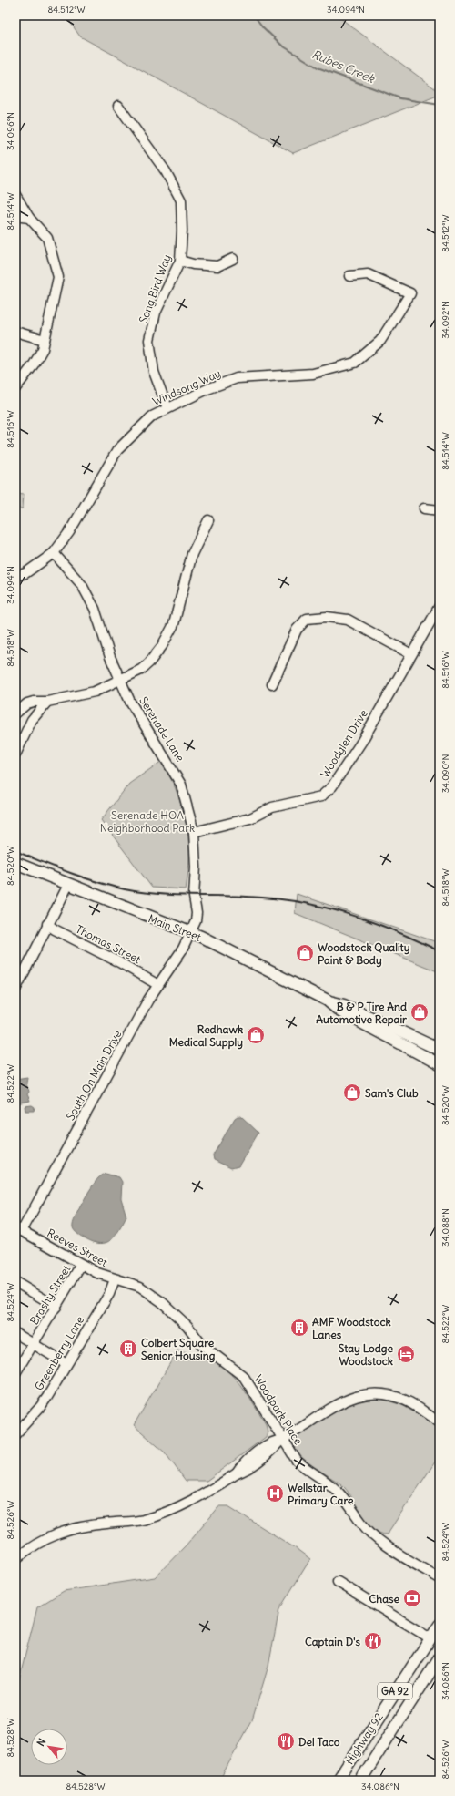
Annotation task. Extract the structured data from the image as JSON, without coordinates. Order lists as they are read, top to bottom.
{
  "streets": {
    "main road": ["Main Street", "GA 92", "Highway 92"],
    "street": [
      "Song Bird Way",
      "Windsong Way",
      "Serenade Lane",
      "Woodglen Drive",
      "Thomas Street",
      "South On Main Drive",
      "Reeves Street",
      "Brashy Street",
      "Greenberry Lane",
      "Woodpark Place"
    ]
  },
  "crossings": [
    ["Song Bird Way", "Windsong Way"],
    ["Windsong Way", "Serenade Lane"],
    ["Serenade Lane", "Woodglen Drive"],
    ["Serenade Lane", "Main Street"],
    ["Serenade Lane", "South On Main Drive"],
    ["Main Street", "South On Main Drive"],
    ["Thomas Street", "South On Main Drive"],
    ["South On Main Drive", "Reeves Street"],
    ["Reeves Street", "Brashy Street"],
    ["Reeves Street", "Greenberry Lane"],
    ["Reeves Street", "Woodpark Place"]
  ],
  "water": ["Rubes Creek"],
  "parks": ["Serenade HOA Neighborhood Park"],
  "places": {
    "shop": [
      "Woodstock Quality Paint & Body",
      "B & P Tire And Automotive Repair",
      "Redhawk Medical Supply",
      "Sam's Club"
    ],
    "building": ["AMF Woodstock Lanes", "Colbert Square Senior Housing"],
    "hotel": ["Stay Lodge Woodstock"],
    "hospital": ["Wellstar Primary Care"],
    "bank": ["Chase"],
    "restaurant": ["Captain D's", "Del Taco"]
  },
  "north": "top left",
  "coordinates": [
    "84.512°W",
    "34.094°N",
    "34.096°N",
    "84.514°W",
    "34.092°N",
    "84.516°W",
    "84.518°W",
    "34.090°N",
    "84.520°W",
    "84.522°W",
    "34.088°N",
    "84.524°W",
    "84.526°W",
    "34.086°N",
    "84.528°W"
  ]
}
